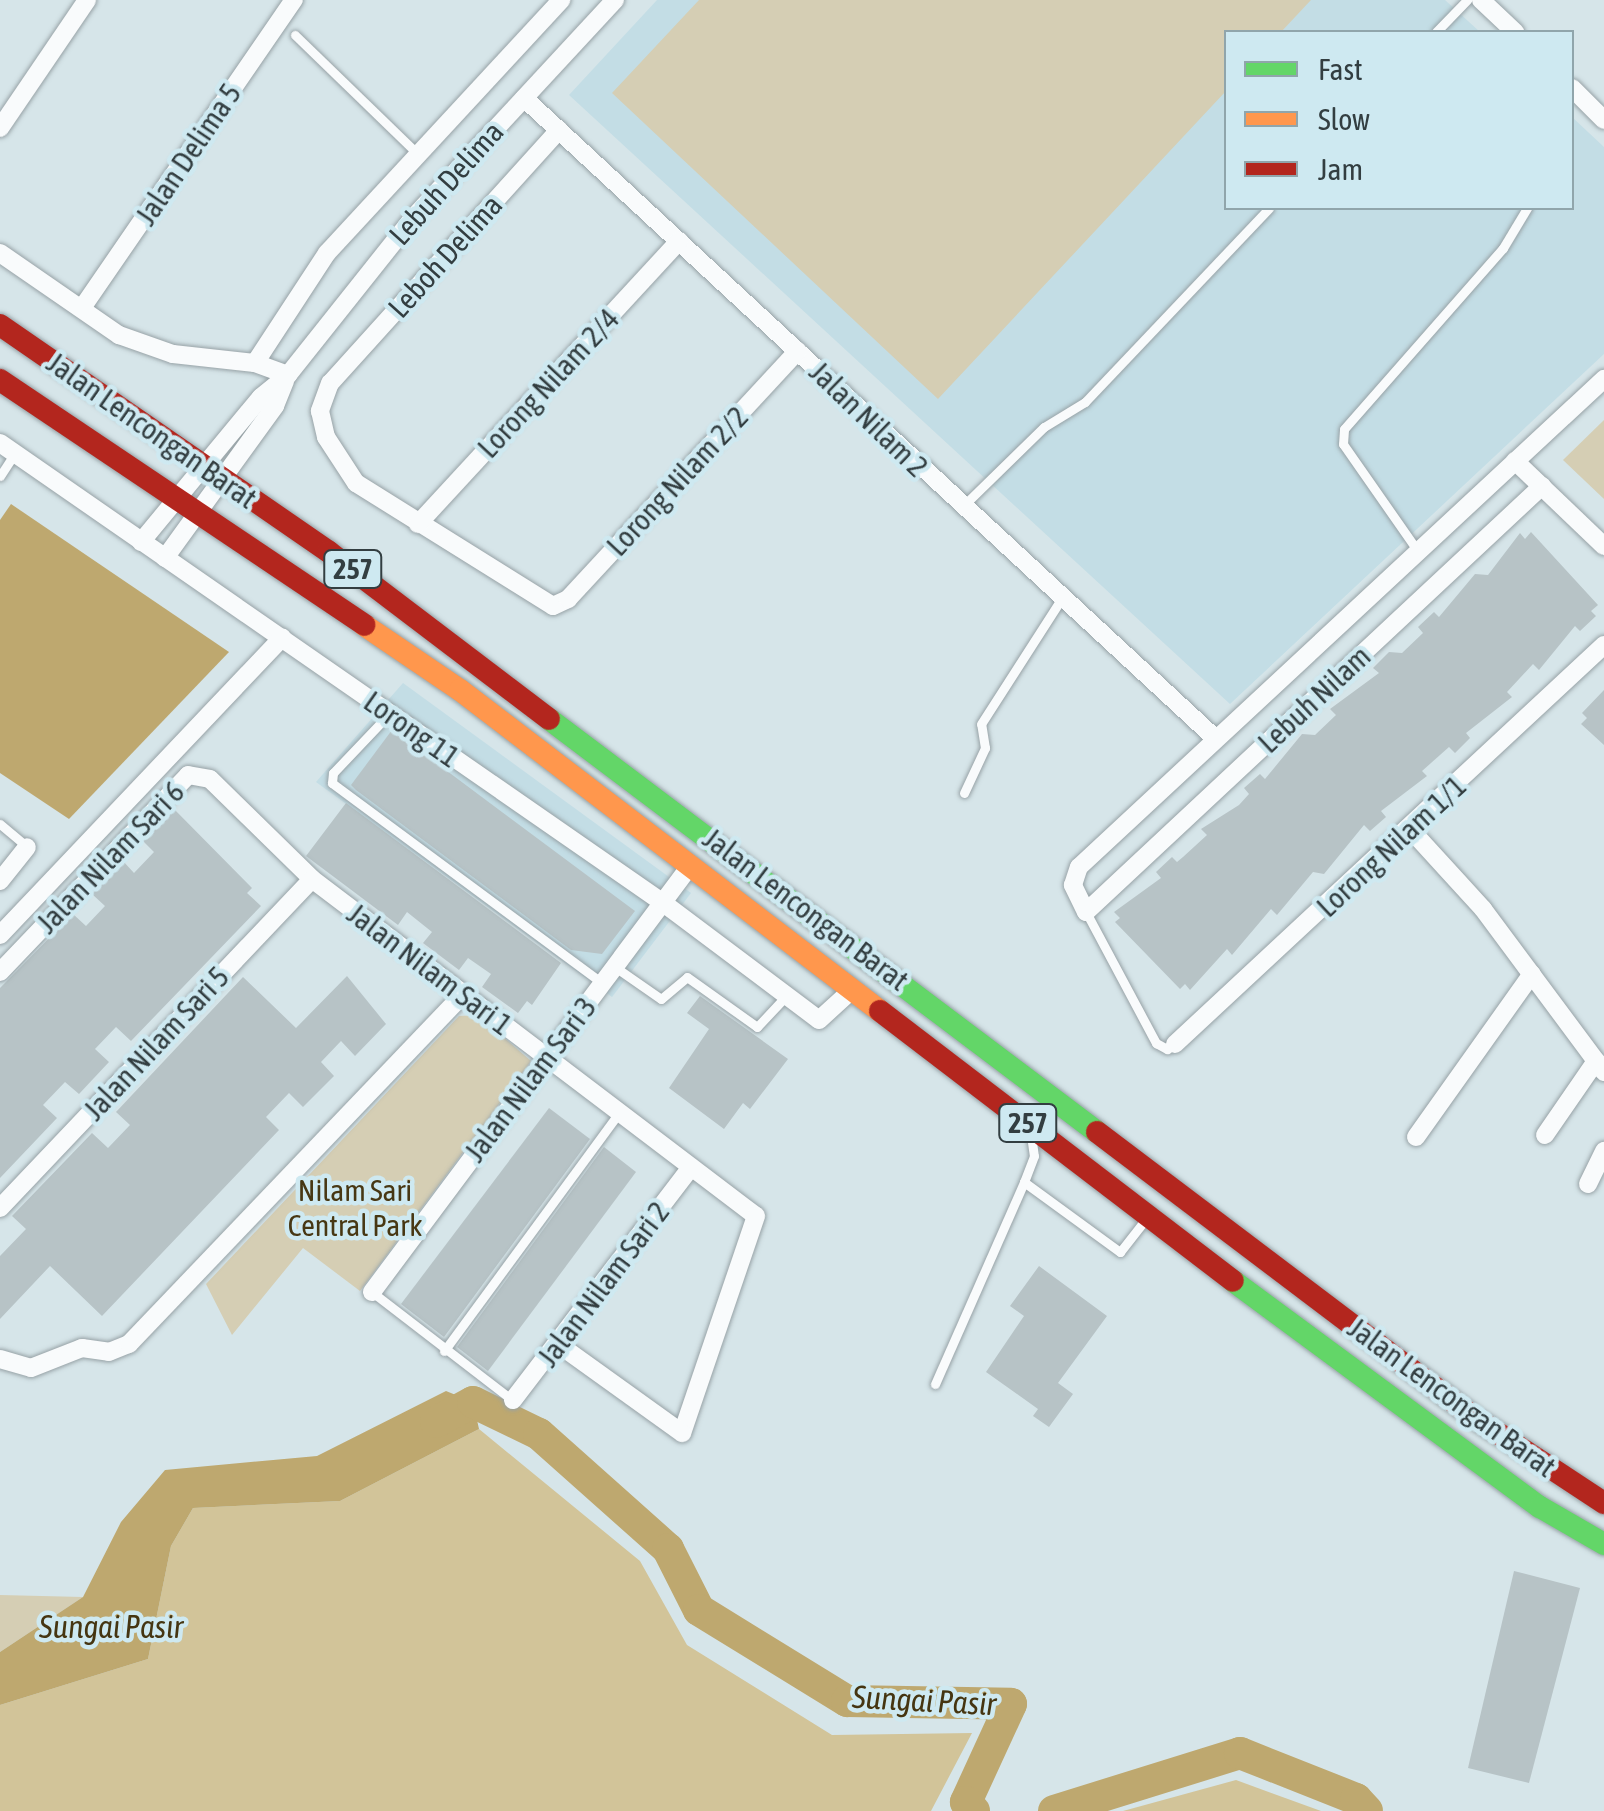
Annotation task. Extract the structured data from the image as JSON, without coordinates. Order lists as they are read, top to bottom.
{
  "streets": {
    "highway": ["Jalan Lencongan Barat", "257"],
    "street": [
      "Jalan Delima 5",
      "Lebuh Delima",
      "Leboh Delima",
      "Lorong Nilam 2/4",
      "Jalan Nilam 2",
      "Lorong Nilam 2/2",
      "Lebuh Nilam",
      "Lorong 11",
      "Lorong Nilam 1/1",
      "Jalan Nilam Sari 6",
      "Jalan Nilam Sari 1",
      "Jalan Nilam Sari 5",
      "Jalan Nilam Sari 3",
      "Jalan Nilam Sari 2"
    ]
  },
  "crossings": [
    ["Lebuh Delima", "Jalan Nilam 2"],
    ["Lebuh Delima", "Jalan Lencongan Barat"],
    ["Lebuh Delima", "Lorong 11"],
    ["Leboh Delima", "Lorong Nilam 2/4"],
    ["Leboh Delima", "Jalan Nilam 2"],
    ["Leboh Delima", "Lorong Nilam 2/2"],
    ["Lorong Nilam 2/4", "Jalan Nilam 2"],
    ["Lorong Nilam 2/4", "Lorong Nilam 2/2"],
    ["Jalan Nilam 2", "Lorong Nilam 2/2"],
    ["Jalan Lencongan Barat", "Lorong 11"],
    ["Jalan Lencongan Barat", "Jalan Nilam Sari 3"],
    ["Lorong 11", "Jalan Nilam Sari 3"],
    ["Jalan Nilam Sari 6", "Jalan Nilam Sari 1"],
    ["Jalan Nilam Sari 6", "Jalan Nilam Sari 5"],
    ["Jalan Nilam Sari 1", "Jalan Nilam Sari 5"],
    ["Jalan Nilam Sari 1", "Jalan Nilam Sari 3"],
    ["Jalan Nilam Sari 1", "Jalan Nilam Sari 2"]
  ],
  "water": ["Sungai Pasir"],
  "parks": ["Nilam Sari Central Park"],
  "legend": ["Fast", "Slow", "Jam"]
}
